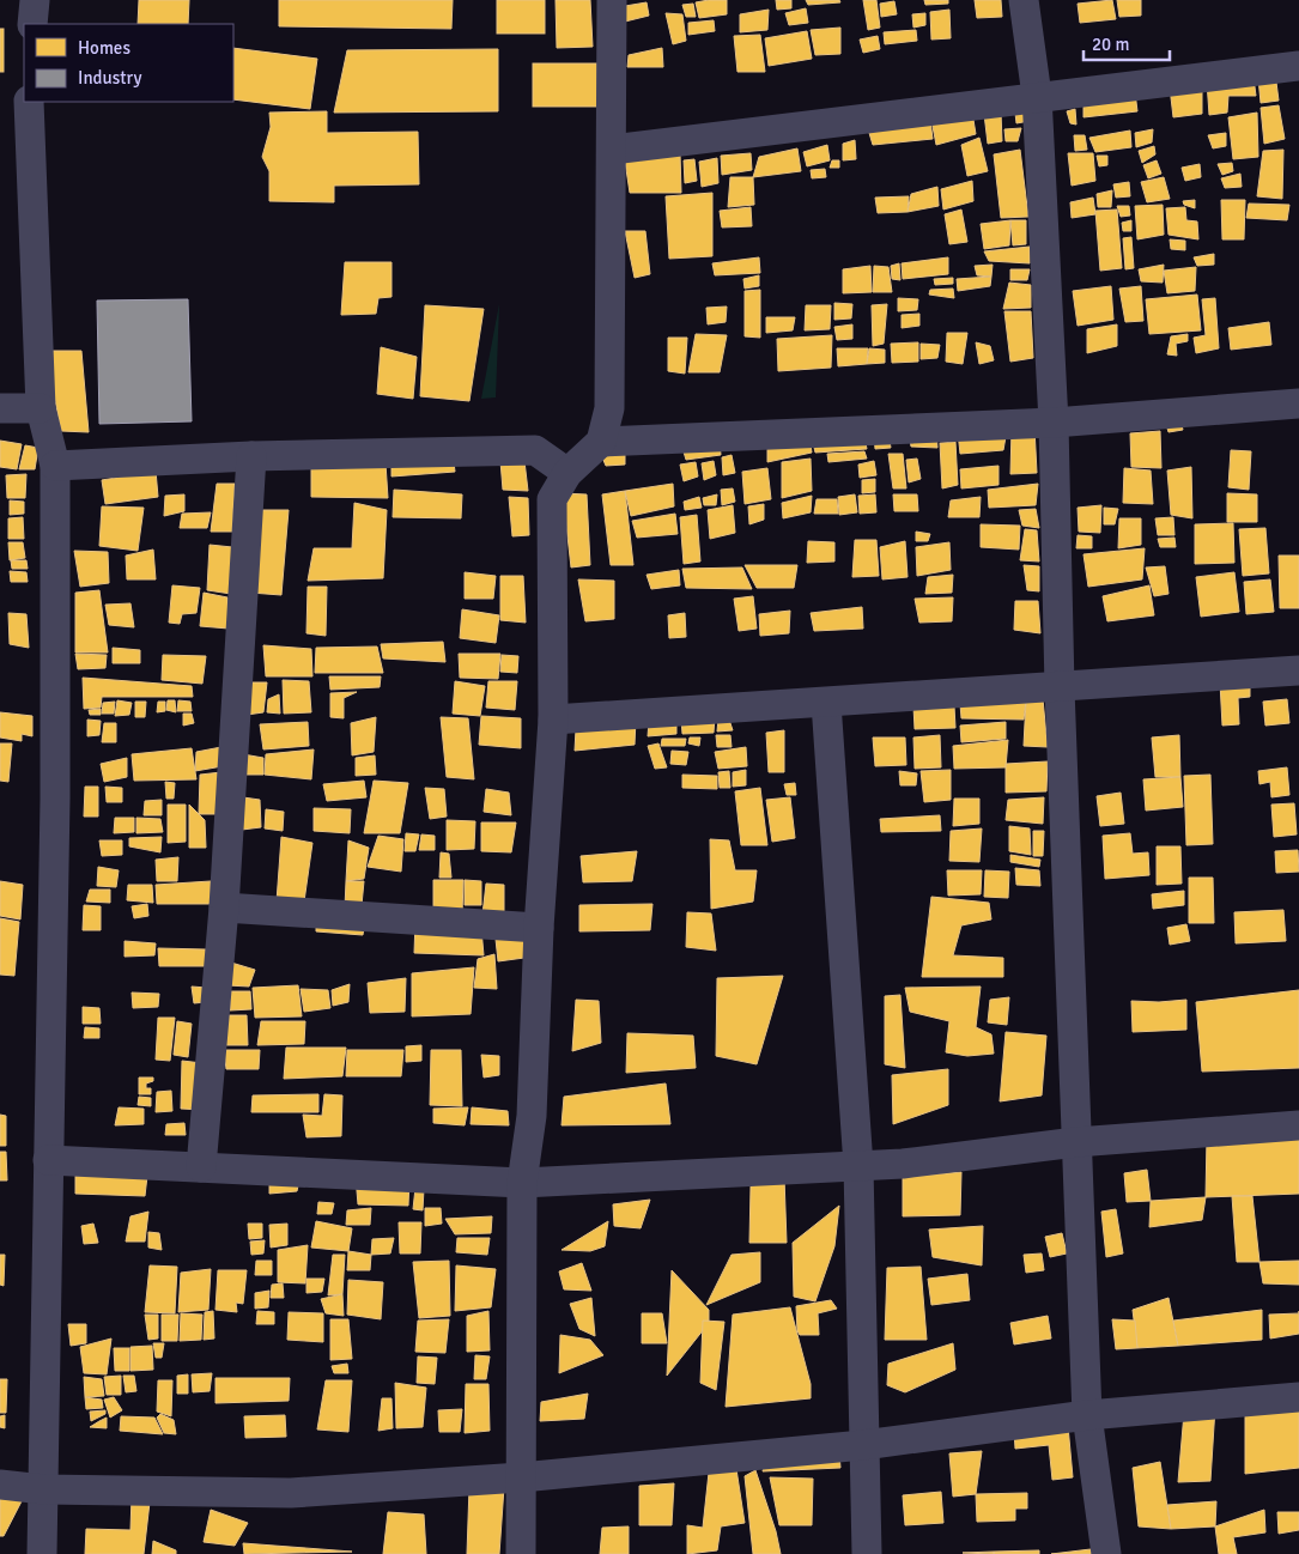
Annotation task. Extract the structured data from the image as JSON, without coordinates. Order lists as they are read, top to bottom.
{
  "legend": ["Homes", "Industry"],
  "scale_bar": "20 m"
}
